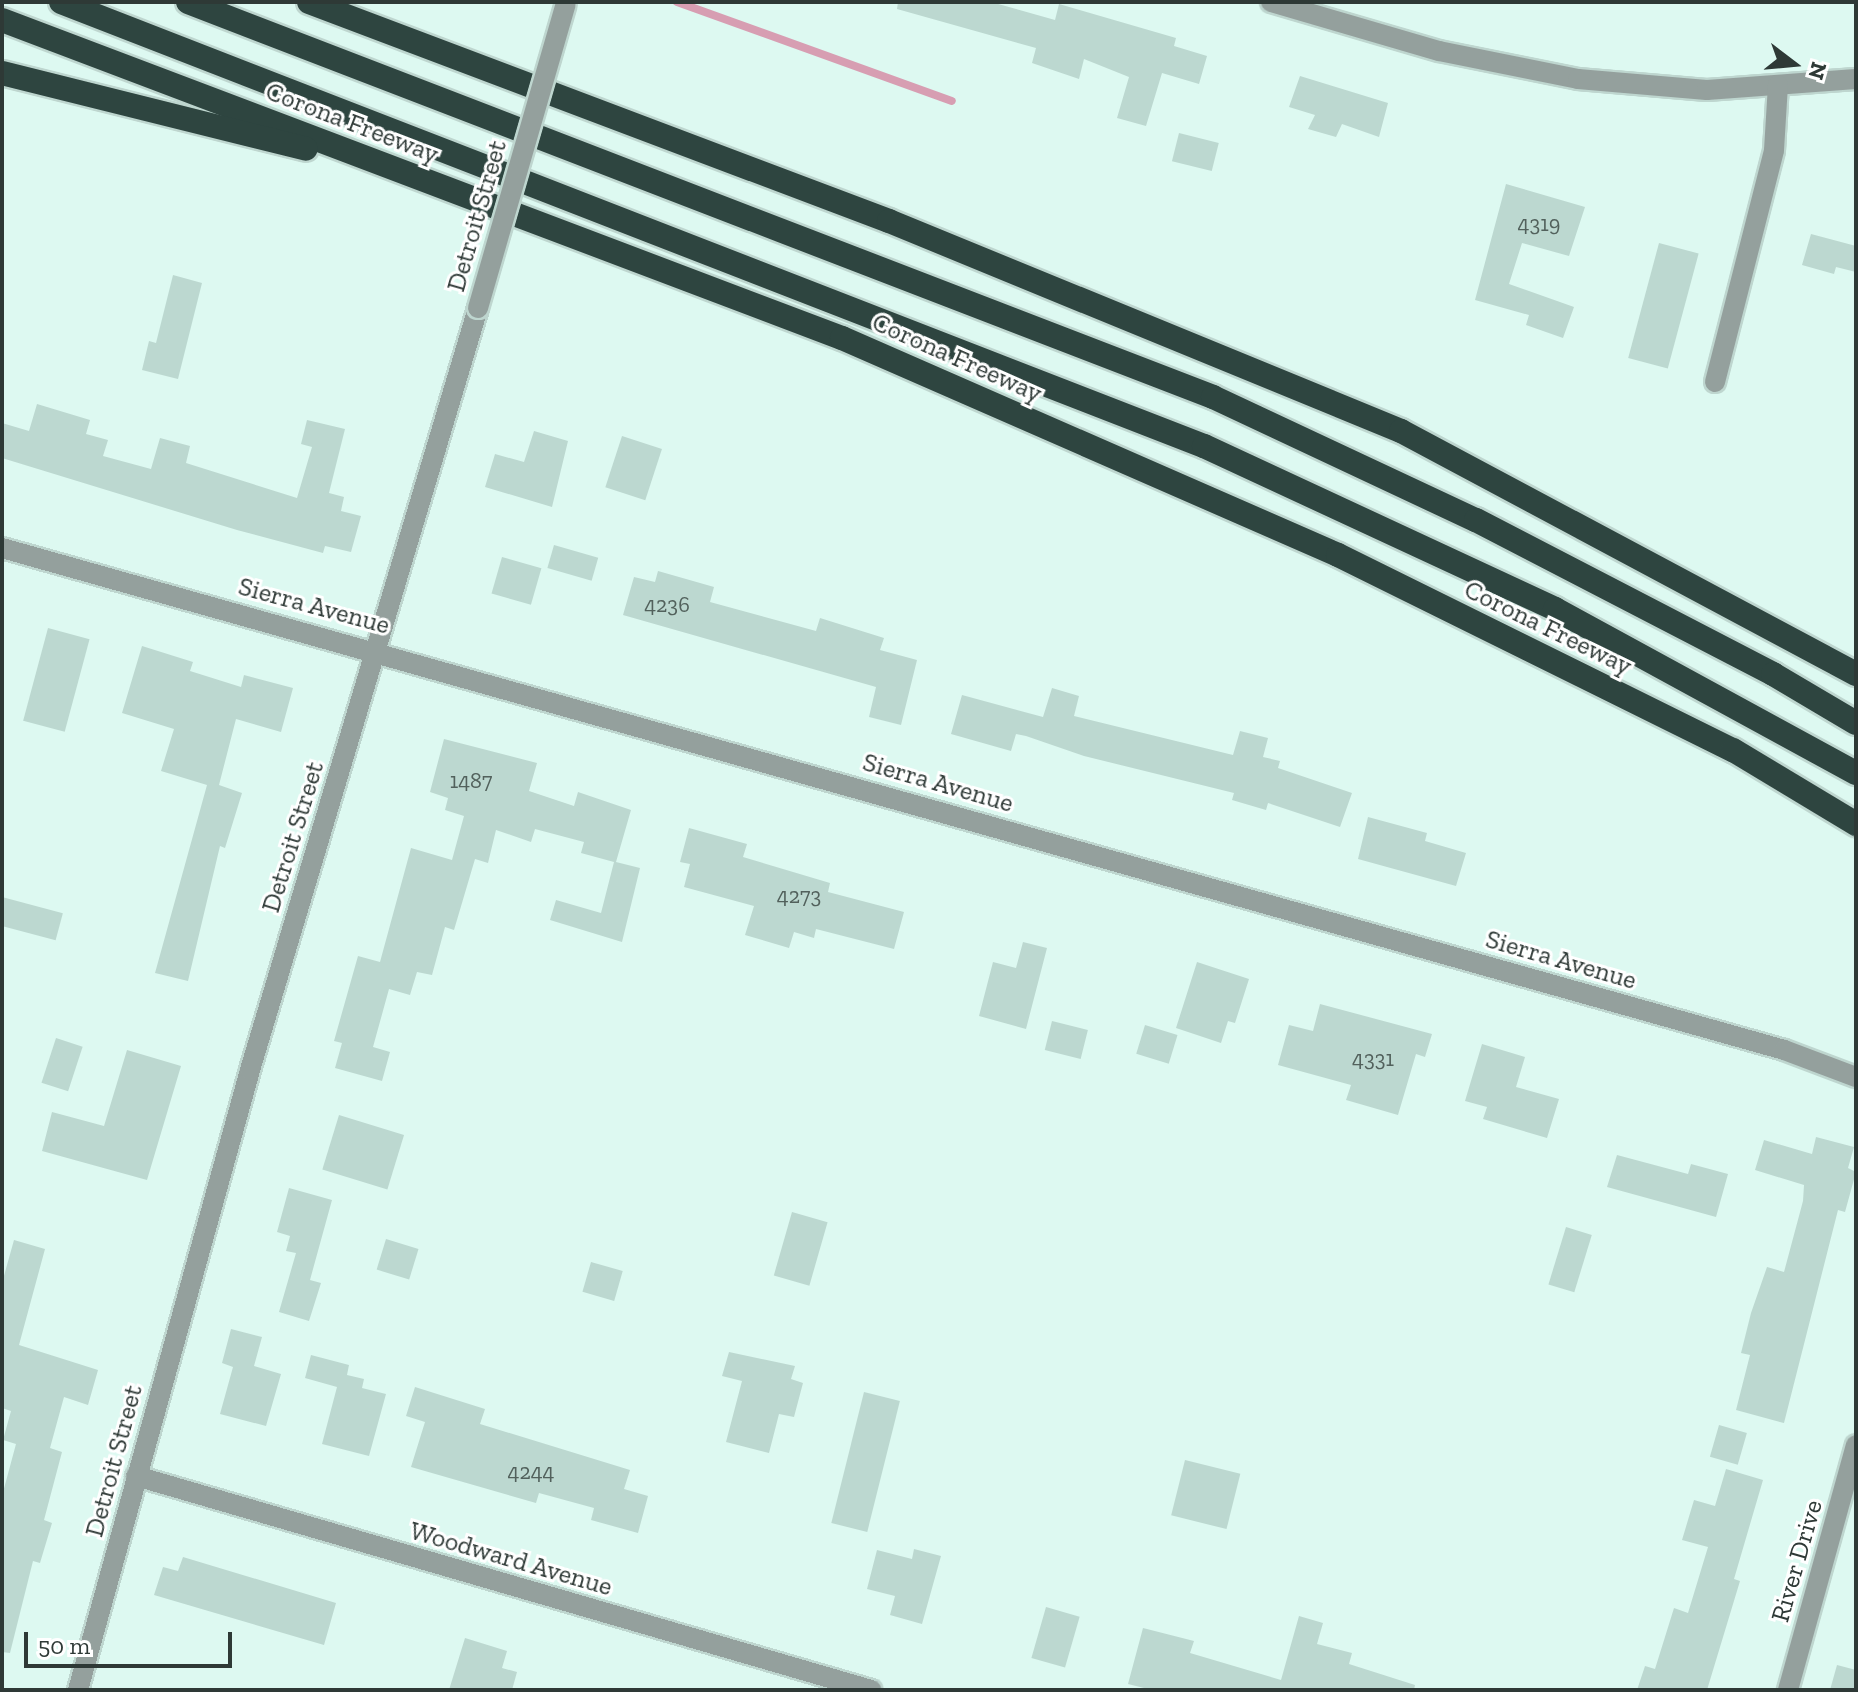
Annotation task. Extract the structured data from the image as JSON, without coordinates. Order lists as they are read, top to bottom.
{
  "streets": {
    "highway": ["Corona Freeway"],
    "street": [
      "Detroit Street",
      "Sierra Avenue",
      "Woodward Avenue",
      "River Drive"
    ]
  },
  "crossings": [
    ["Detroit Street", "Sierra Avenue"],
    ["Detroit Street", "Woodward Avenue"]
  ],
  "house_numbers": [
    "4319",
    "4236",
    "1487",
    "4273",
    "4331",
    "4244"
  ],
  "scale_bar": "50 m",
  "north": "right"
}
